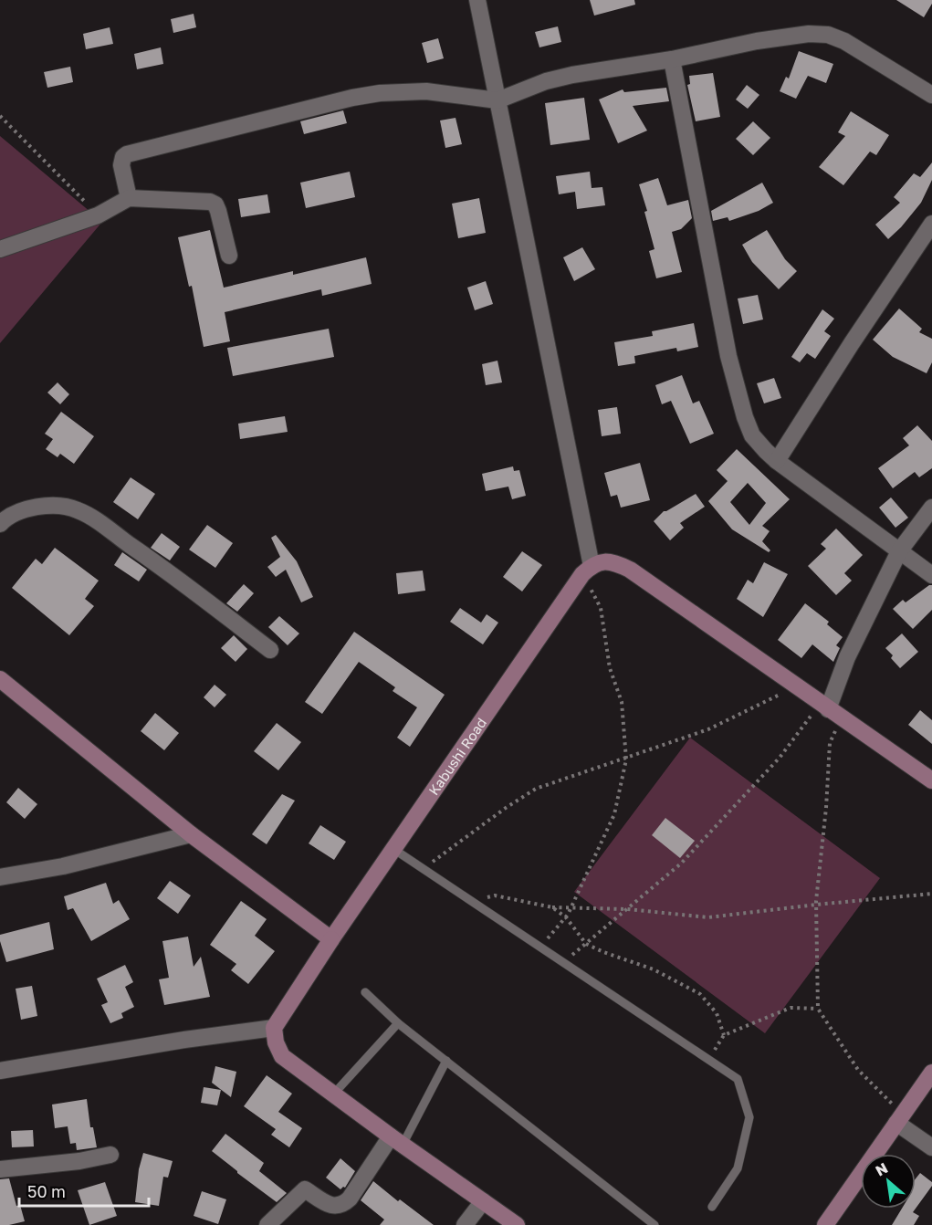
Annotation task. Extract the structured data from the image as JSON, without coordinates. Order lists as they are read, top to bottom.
{
  "streets": {
    "main road": ["Kabushi Road"]
  },
  "scale_bar": "50 m",
  "north": "top left"
}
